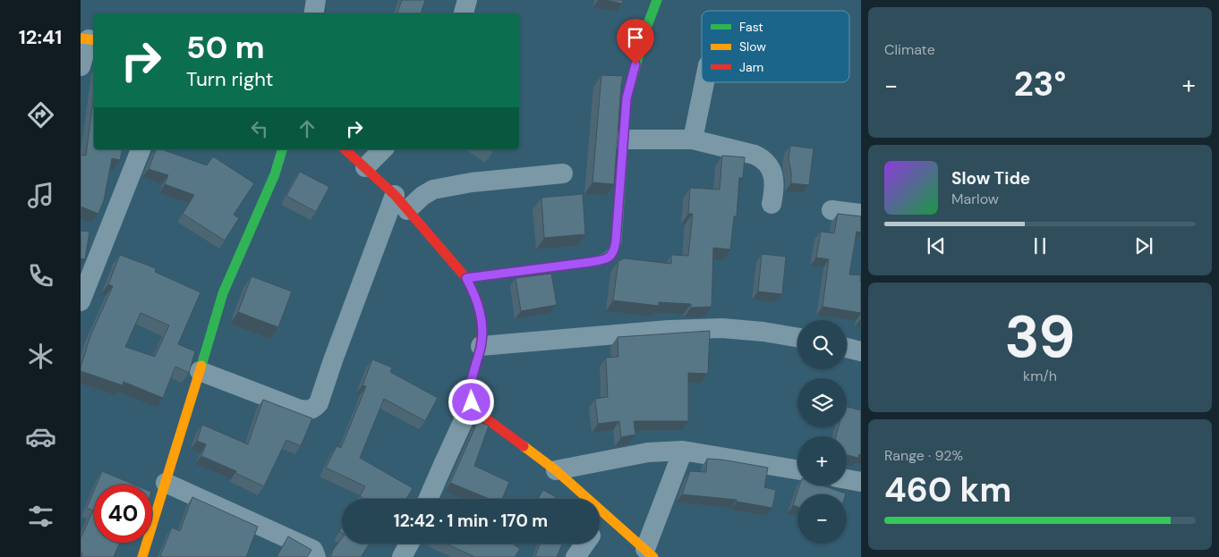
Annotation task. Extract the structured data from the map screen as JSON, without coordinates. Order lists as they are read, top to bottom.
{
  "legend": ["Fast", "Slow", "Jam"],
  "page": {
    "tabs": "12:41",
    "tile": [
      "Climate",
      ["39", "km/h"],
      ["Range · 92%", "460 km"]
    ],
    "turn": ["50 m", "Turn right"],
    "heat": ["−", "23°", "+"],
    "song": ["Slow Tide", "Marlow"],
    "map_buttons": ["+", "−"],
    "limit": "40",
    "trip": "12:42 · 1 min · 170 m"
  }
}
